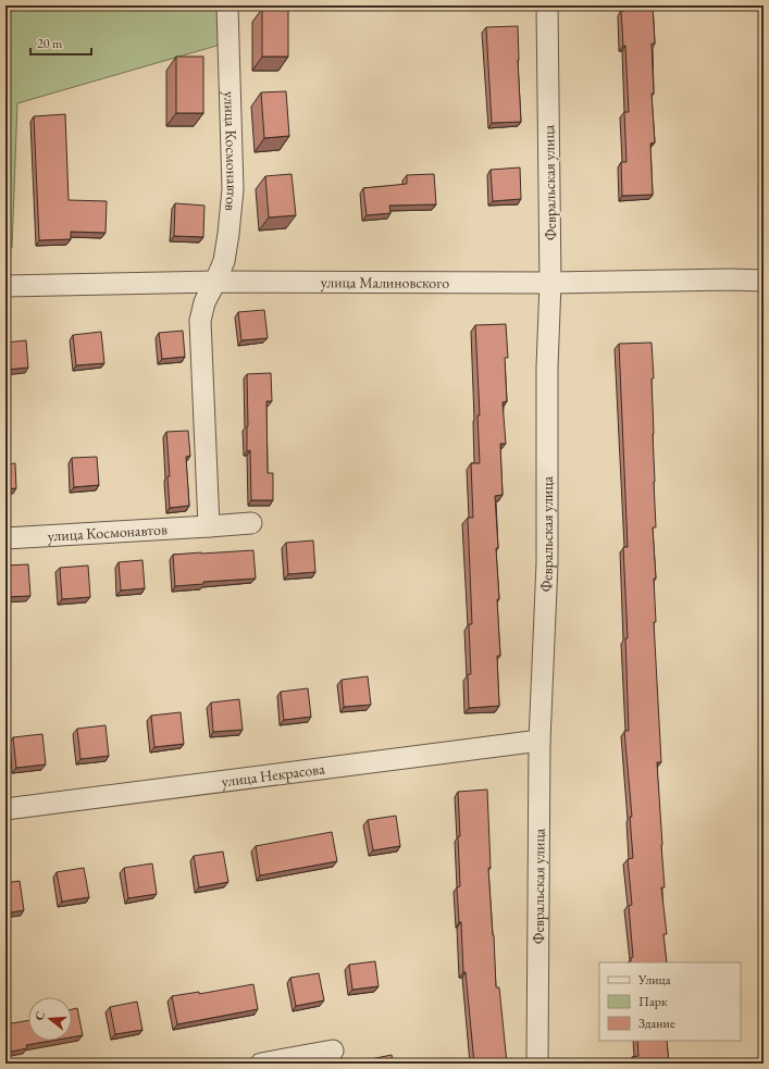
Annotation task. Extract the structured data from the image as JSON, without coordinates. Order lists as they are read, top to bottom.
{
  "streets": {
    "street": [
      "улица Космонавтов",
      "Февральская улица",
      "улица Малиновского",
      "улица Некрасова"
    ]
  },
  "crossings": [
    ["улица Космонавтов", "улица Малиновского"],
    ["Февральская улица", "улица Малиновского"],
    ["Февральская улица", "улица Некрасова"]
  ],
  "legend": ["Улица", "Парк", "Здание"],
  "scale_bar": "20 m",
  "north": "left"
}
